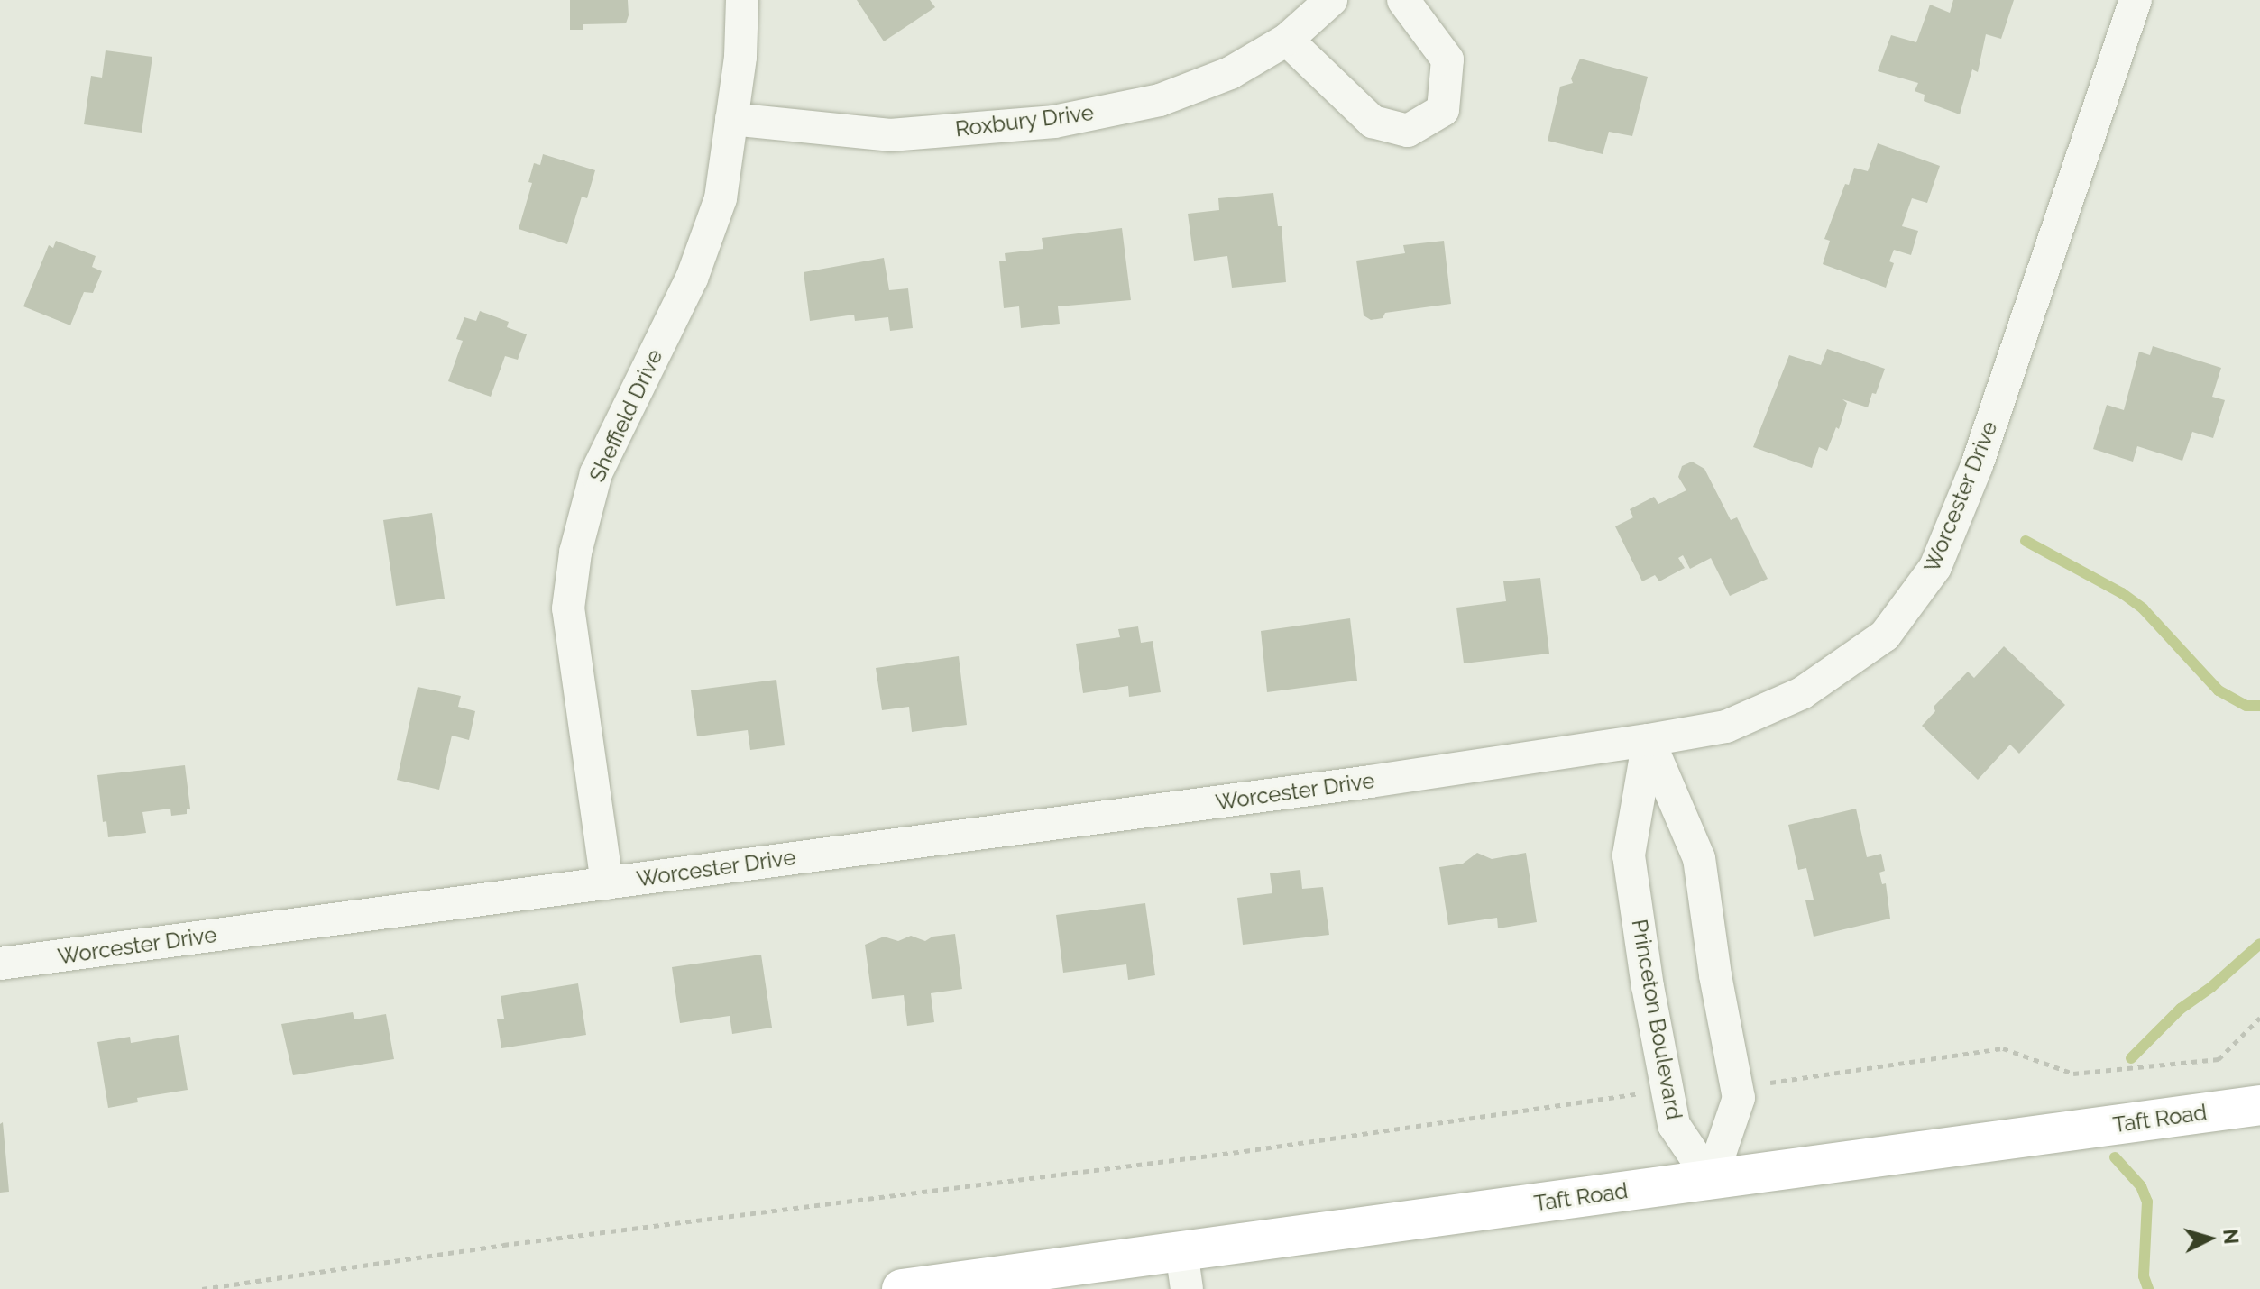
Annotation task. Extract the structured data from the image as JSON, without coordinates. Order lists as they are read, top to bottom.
{
  "streets": {
    "street": [
      "Roxbury Drive",
      "Sheffield Drive",
      "Worcester Drive",
      "Princeton Boulevard",
      "Taft Road"
    ]
  },
  "crossings": [
    ["Roxbury Drive", "Sheffield Drive"],
    ["Sheffield Drive", "Worcester Drive"],
    ["Worcester Drive", "Princeton Boulevard"],
    ["Princeton Boulevard", "Taft Road"]
  ],
  "north": "right"
}
